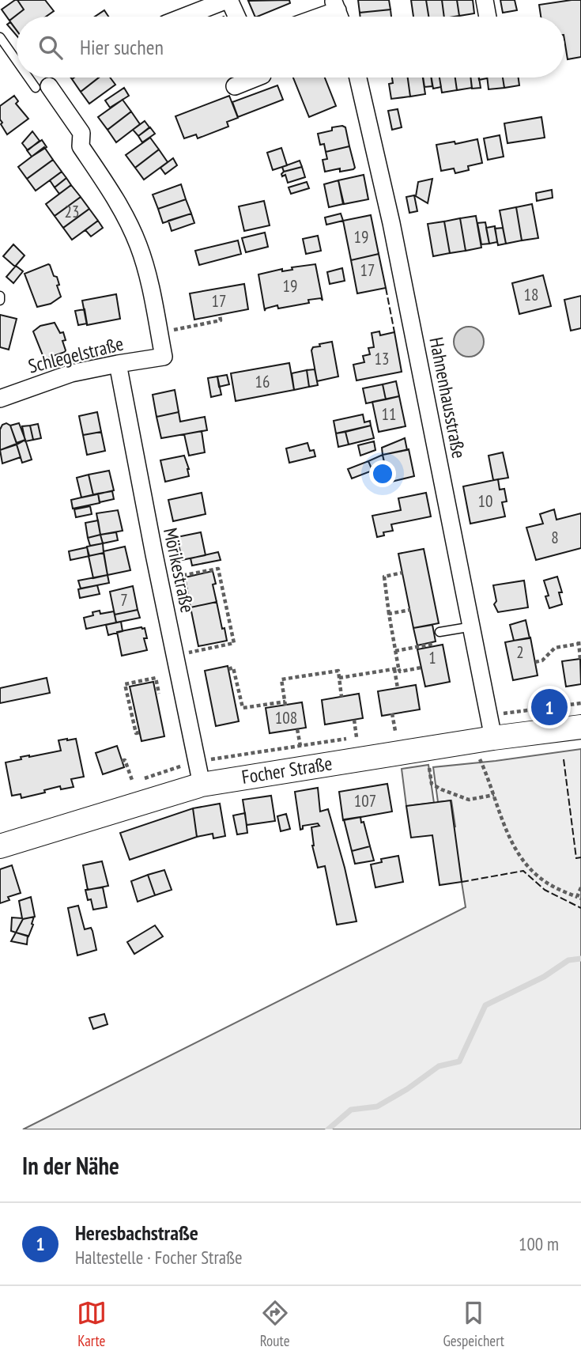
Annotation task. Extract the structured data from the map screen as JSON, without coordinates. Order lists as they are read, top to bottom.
{
  "streets": {
    "main road": ["Focher Straße"],
    "street": ["Schlegelstraße", "Hahnenhausstraße", "Mörikestraße"]
  },
  "crossings": [
    ["Schlegelstraße", "Mörikestraße"],
    ["Hahnenhausstraße", "Focher Straße"],
    ["Mörikestraße", "Focher Straße"]
  ],
  "house_numbers": [
    "23",
    "19",
    "17",
    "19",
    "18",
    "17",
    "13",
    "16",
    "11",
    "10",
    "8",
    "7",
    "2",
    "1",
    "108",
    "107"
  ],
  "page": {
    "search": "Hier suchen",
    "pins": "1",
    "heading": "In der Nähe",
    "list": [
      {
        "mark": "1",
        "name": "Heresbachstraße",
        "note": "Haltestelle · Focher Straße",
        "value": "100 m"
      }
    ],
    "nav": ["Karte", "Route", "Gespeichert"]
  }
}
